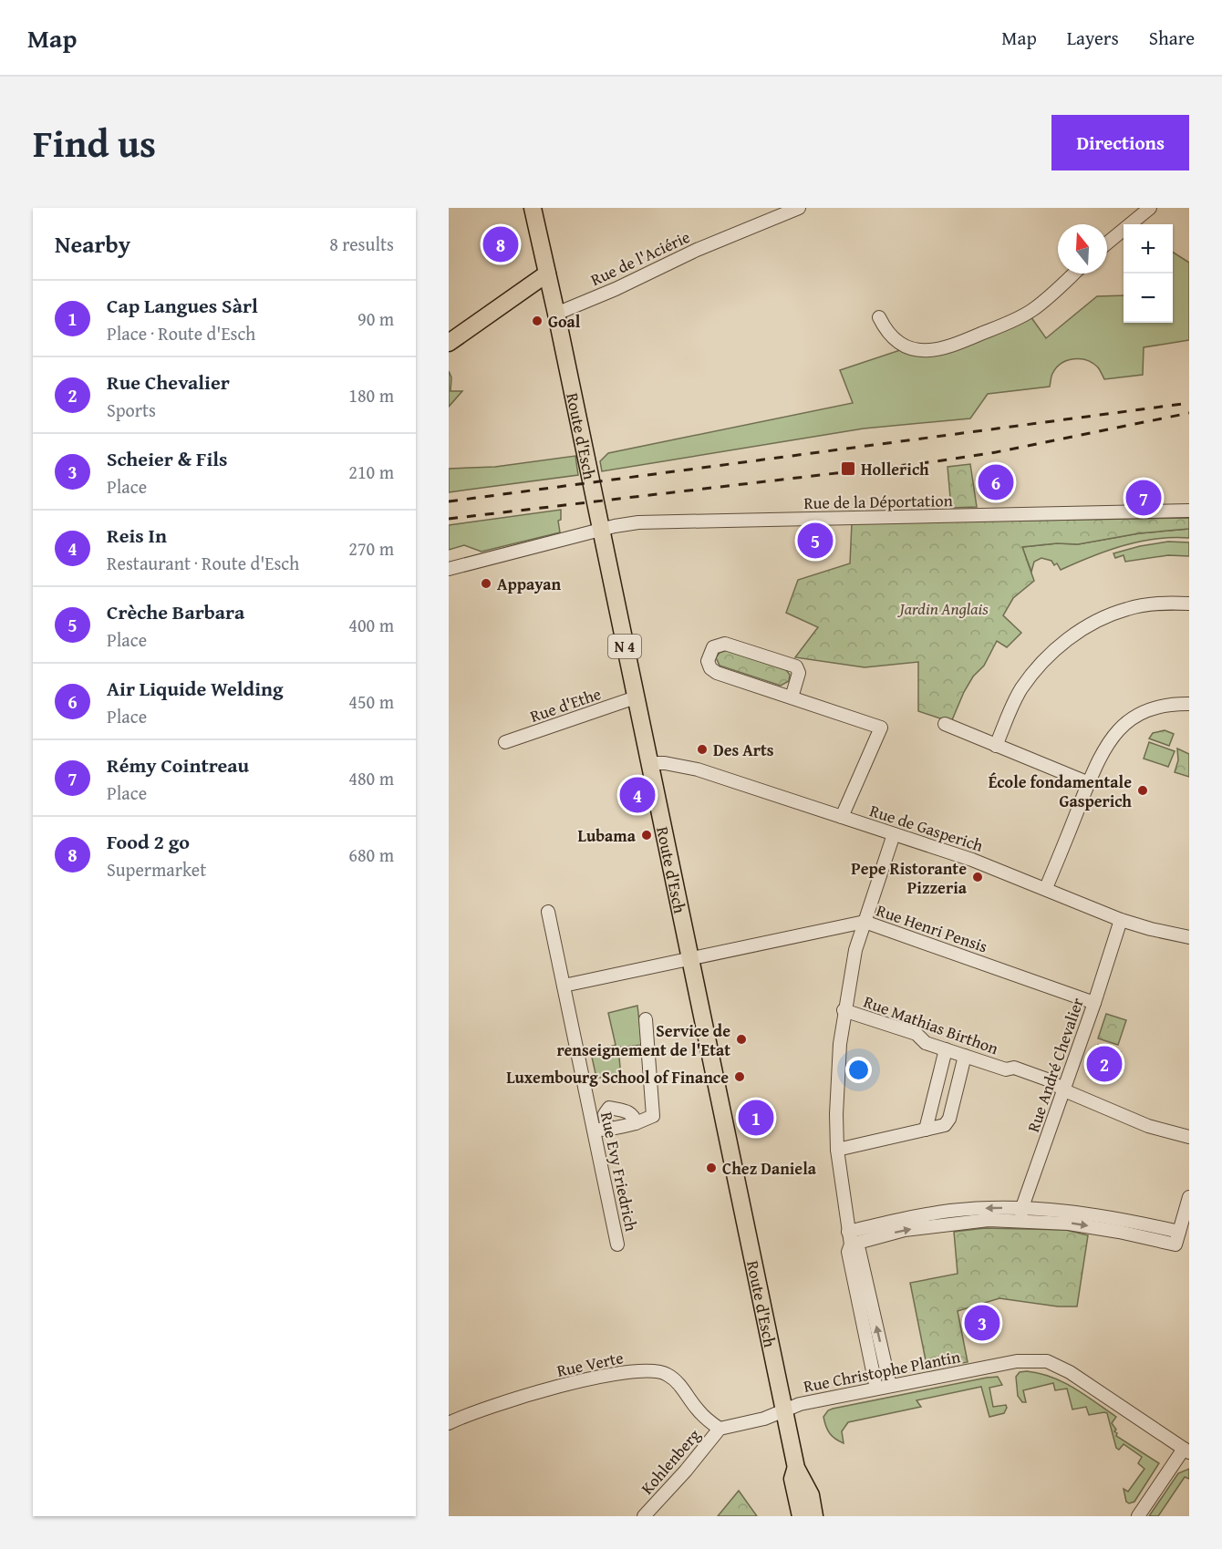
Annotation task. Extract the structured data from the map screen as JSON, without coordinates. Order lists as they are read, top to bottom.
{
  "streets": {
    "main road": ["Route d'Esch", "N 4"],
    "street": [
      "Rue de l'Aciérie",
      "Rue de la Déportation",
      "Rue d'Ethe",
      "Rue de Gasperich",
      "Rue Henri Pensis",
      "Rue Mathias Birthon",
      "Rue André Chevalier",
      "Rue Evy Friedrich",
      "Rue Verte",
      "Rue Christophe Plantin",
      "Kohlenberg"
    ]
  },
  "crossings": [
    ["Rue de l'Aciérie", "Route d'Esch"],
    ["Route d'Esch", "Rue de la Déportation"],
    ["Route d'Esch", "Rue d'Ethe"],
    ["Route d'Esch", "Rue de Gasperich"],
    ["Route d'Esch", "Rue Henri Pensis"],
    ["Route d'Esch", "Rue Christophe Plantin"],
    ["Route d'Esch", "Kohlenberg"],
    ["Rue de Gasperich", "Rue André Chevalier"],
    ["Rue Henri Pensis", "Rue André Chevalier"],
    ["Rue Henri Pensis", "Rue Evy Friedrich"],
    ["Rue Mathias Birthon", "Rue André Chevalier"],
    ["Rue Verte", "Kohlenberg"],
    ["Rue Christophe Plantin", "Kohlenberg"]
  ],
  "parks": ["Jardin Anglais"],
  "places": {
    "other": [
      "Goal",
      "Appayan",
      "Des Arts",
      "École fondamentale Gasperich",
      "Lubama",
      "Pepe Ristorante Pizzeria",
      "Service de renseignement de l'Etat",
      "Luxembourg School of Finance",
      "Chez Daniela"
    ],
    "transit": ["Hollerich"]
  },
  "north": "top",
  "page": {
    "header": "Map",
    "nav": ["Map", "Layers", "Share"],
    "title": "Find us",
    "buttons": "Directions",
    "heading": ["Nearby", "8 results"],
    "map_buttons": ["+", "−"],
    "pins": [
      "8",
      "6",
      "7",
      "5",
      "4",
      "2",
      "1",
      "3"
    ],
    "list": [
      {
        "mark": "1",
        "name": "Cap Langues Sàrl",
        "note": "Place · Route d'Esch",
        "value": "90 m"
      },
      {
        "mark": "2",
        "name": "Rue Chevalier",
        "note": "Sports",
        "value": "180 m"
      },
      {
        "mark": "3",
        "name": "Scheier & Fils",
        "note": "Place",
        "value": "210 m"
      },
      {
        "mark": "4",
        "name": "Reis In",
        "note": "Restaurant · Route d'Esch",
        "value": "270 m"
      },
      {
        "mark": "5",
        "name": "Crèche Barbara",
        "note": "Place",
        "value": "400 m"
      },
      {
        "mark": "6",
        "name": "Air Liquide Welding",
        "note": "Place",
        "value": "450 m"
      },
      {
        "mark": "7",
        "name": "Rémy Cointreau",
        "note": "Place",
        "value": "480 m"
      },
      {
        "mark": "8",
        "name": "Food 2 go",
        "note": "Supermarket",
        "value": "680 m"
      }
    ]
  }
}
